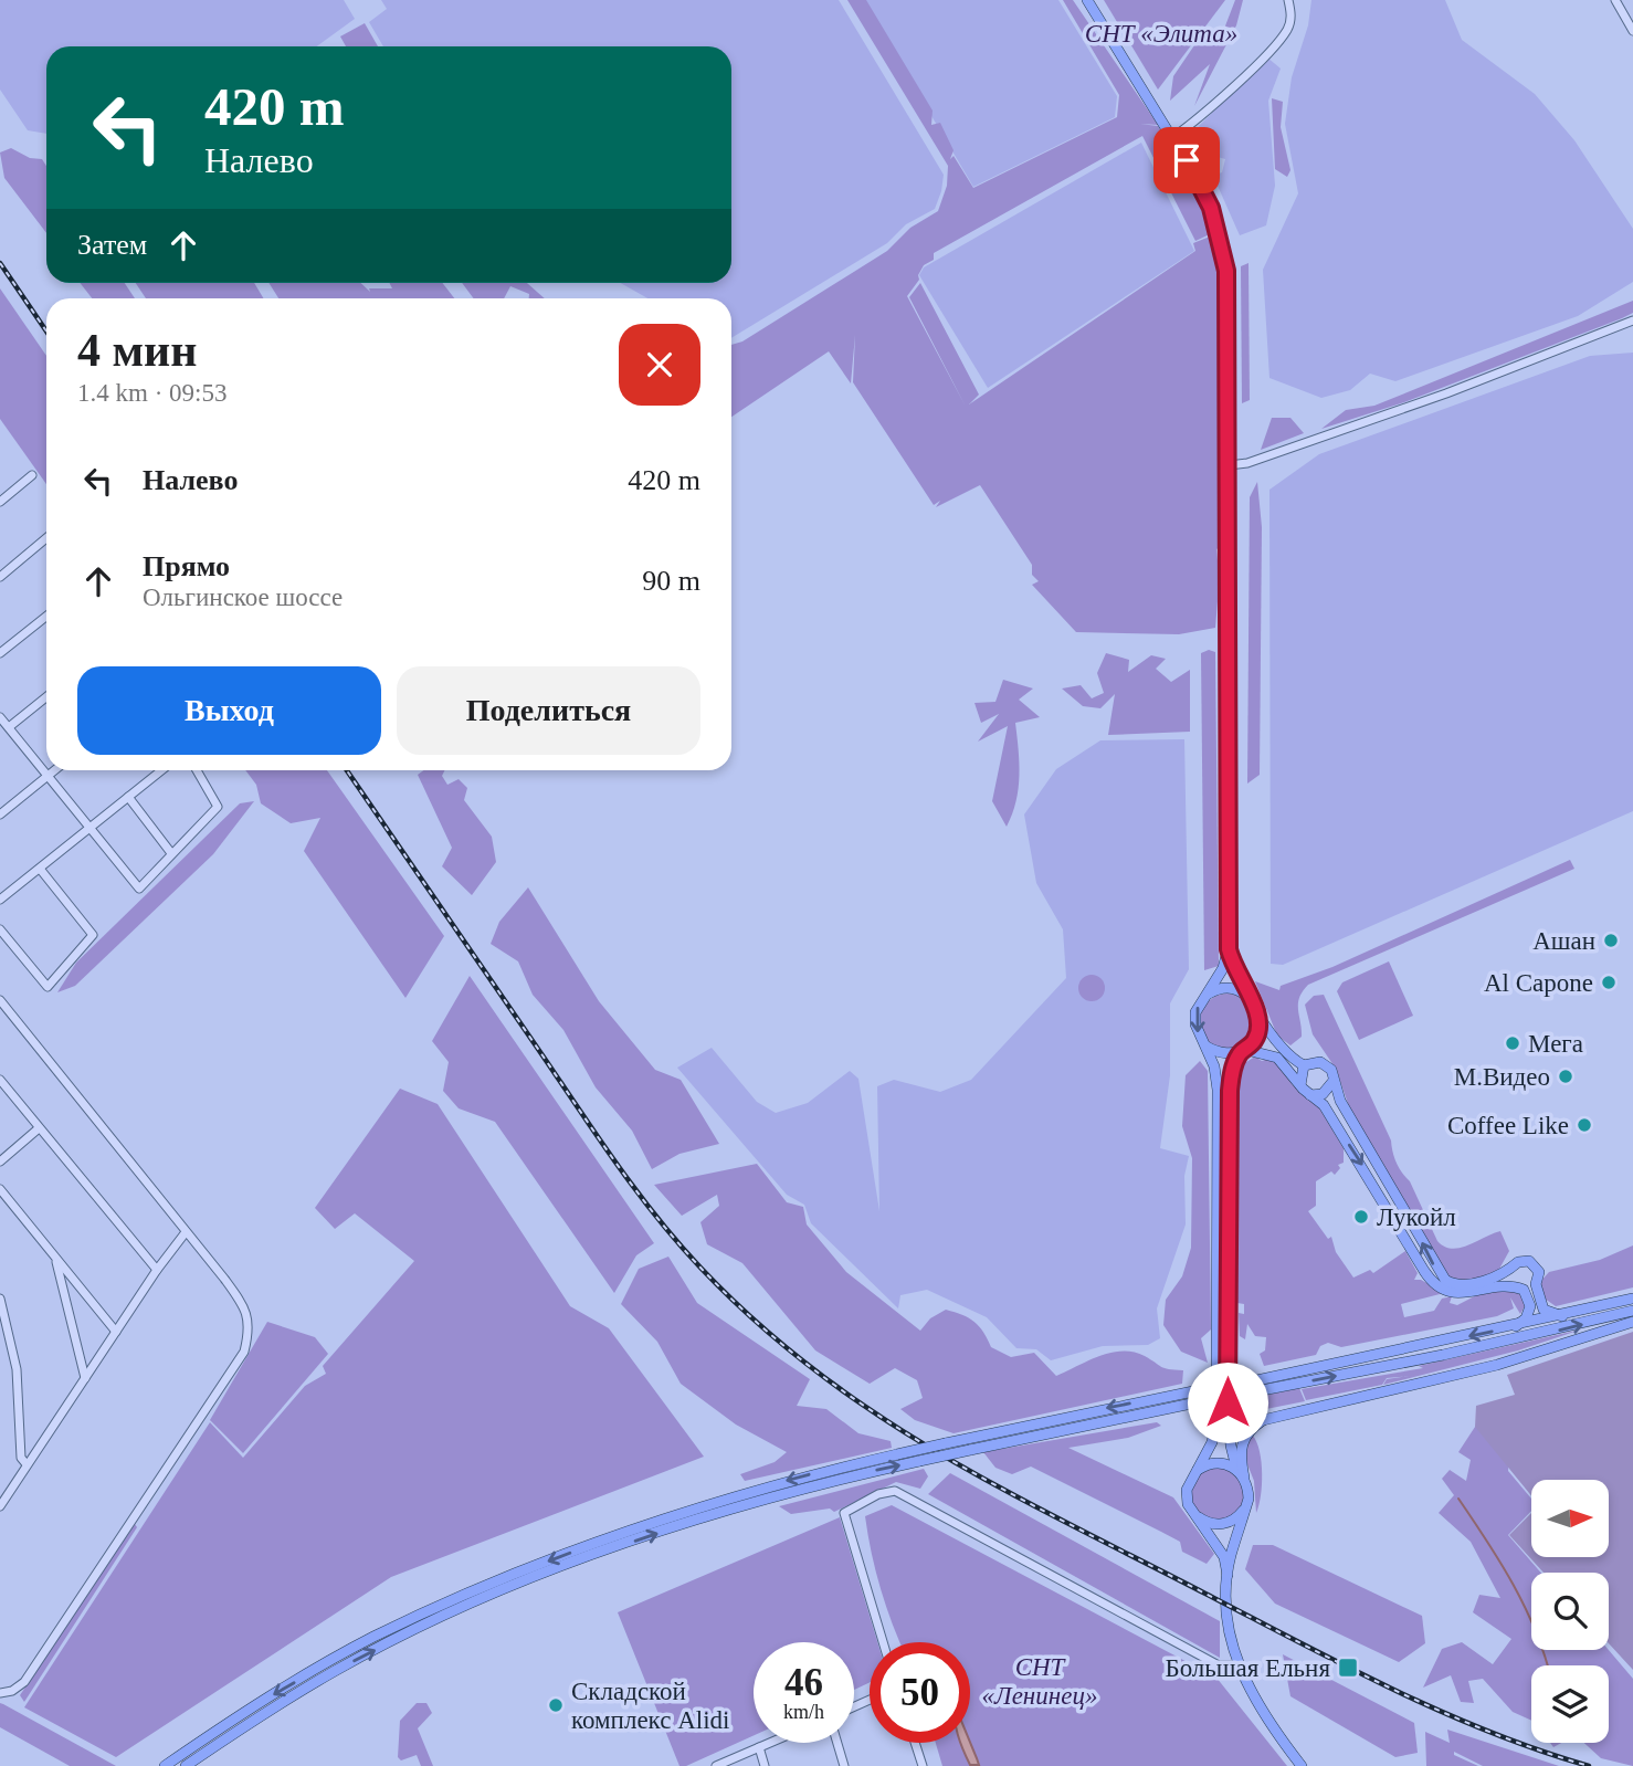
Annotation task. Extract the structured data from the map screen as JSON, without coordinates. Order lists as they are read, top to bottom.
{
  "parks": ["СНТ «Элита»", "СНТ «Ленинец»"],
  "places": {
    "other": [
      "Ашан",
      "Al Capone",
      "Мега",
      "М.Видео",
      "Coffee Like",
      "Лукойл",
      "Складской комплекс Alidi"
    ],
    "transit": ["Большая Ельня"]
  },
  "north": "right",
  "page": {
    "turn": ["420 m", "Налево"],
    "then": "Затем",
    "heading": ["4 мин", "1.4 km · 09:53"],
    "list": [
      {
        "name": "Налево",
        "value": "420 m"
      },
      {
        "name": "Прямо",
        "note": "Ольгинское шоссе",
        "value": "90 m"
      }
    ],
    "buttons": ["Выход", "Поделиться"],
    "speed": "46 km/h",
    "limit": "50"
  }
}
